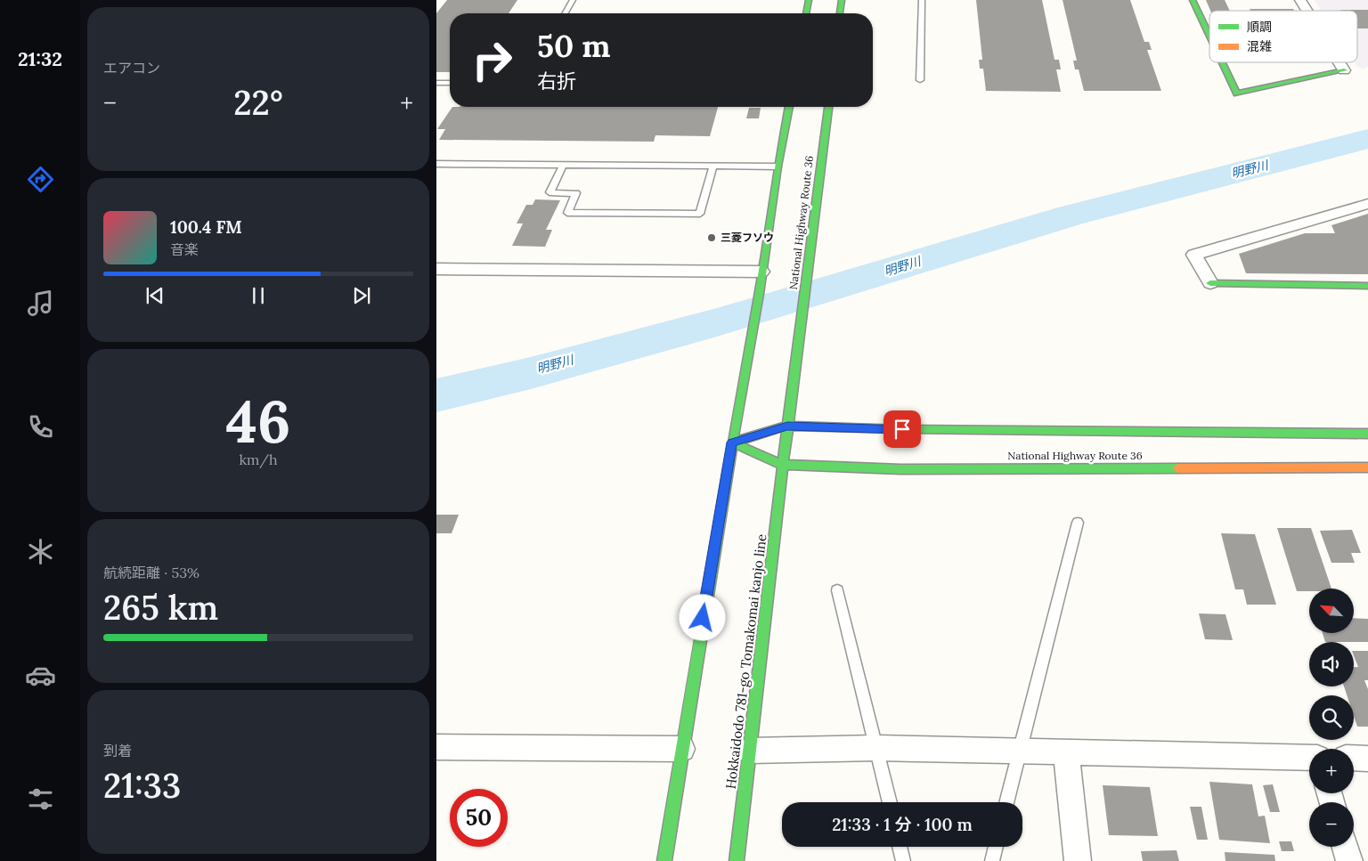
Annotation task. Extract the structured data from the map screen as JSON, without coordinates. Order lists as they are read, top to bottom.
{
  "streets": {
    "main road": ["National Highway Route 36", "Hokkaidodo 781-go Tomakomai kanjo line"]
  },
  "crossings": [
    ["National Highway Route 36", "Hokkaidodo 781-go Tomakomai kanjo line"]
  ],
  "water": ["明野川"],
  "places": ["三菱フソウ"],
  "legend": ["順調", "混雑"],
  "north": "top left",
  "page": {
    "tabs": "21:32",
    "tile": [
      "エアコン",
      ["46", "km/h"],
      ["航続距離 · 53%", "265 km"],
      ["到着", "21:33"]
    ],
    "turn": ["50 m", "右折"],
    "heat": ["−", "22°", "+"],
    "song": ["100.4 FM", "音楽"],
    "map_buttons": ["+", "−"],
    "limit": "50",
    "trip": "21:33 · 1 分 · 100 m"
  }
}
